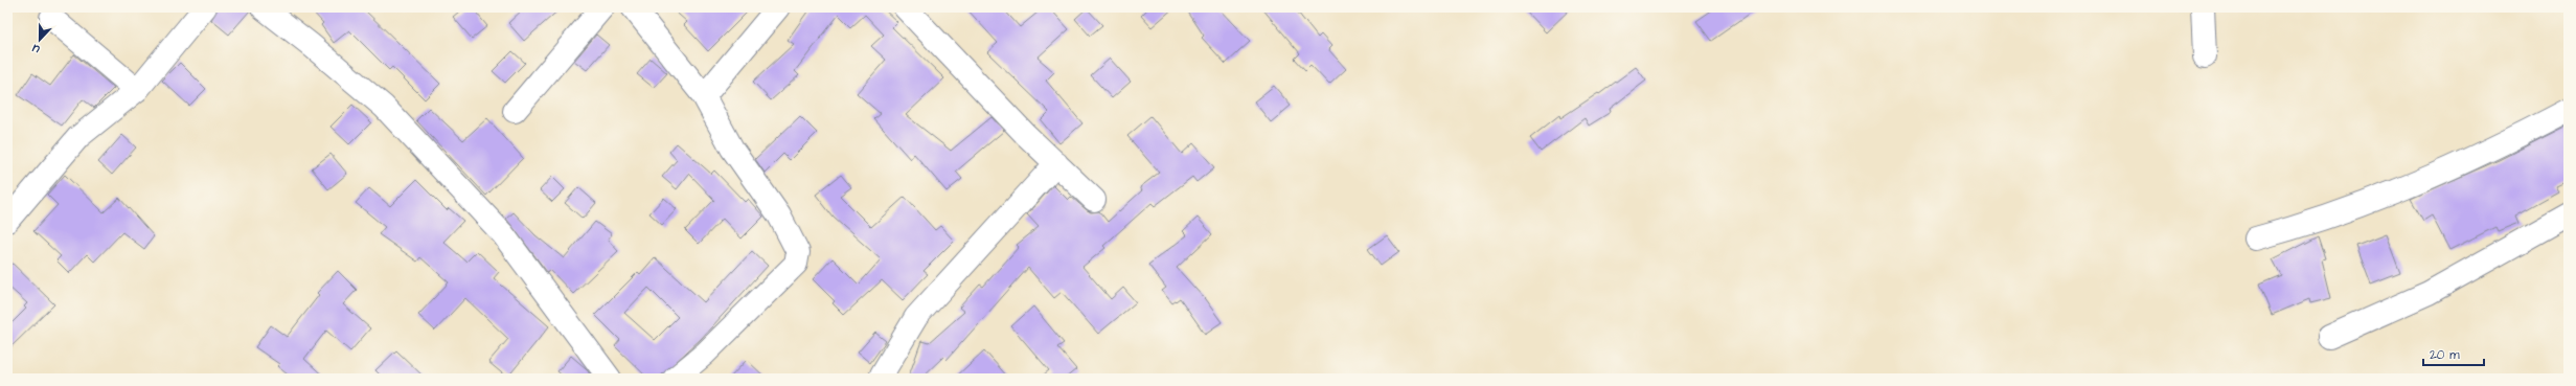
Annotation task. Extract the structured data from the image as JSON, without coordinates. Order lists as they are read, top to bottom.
{
  "scale_bar": "20 m",
  "north": "bottom"
}
